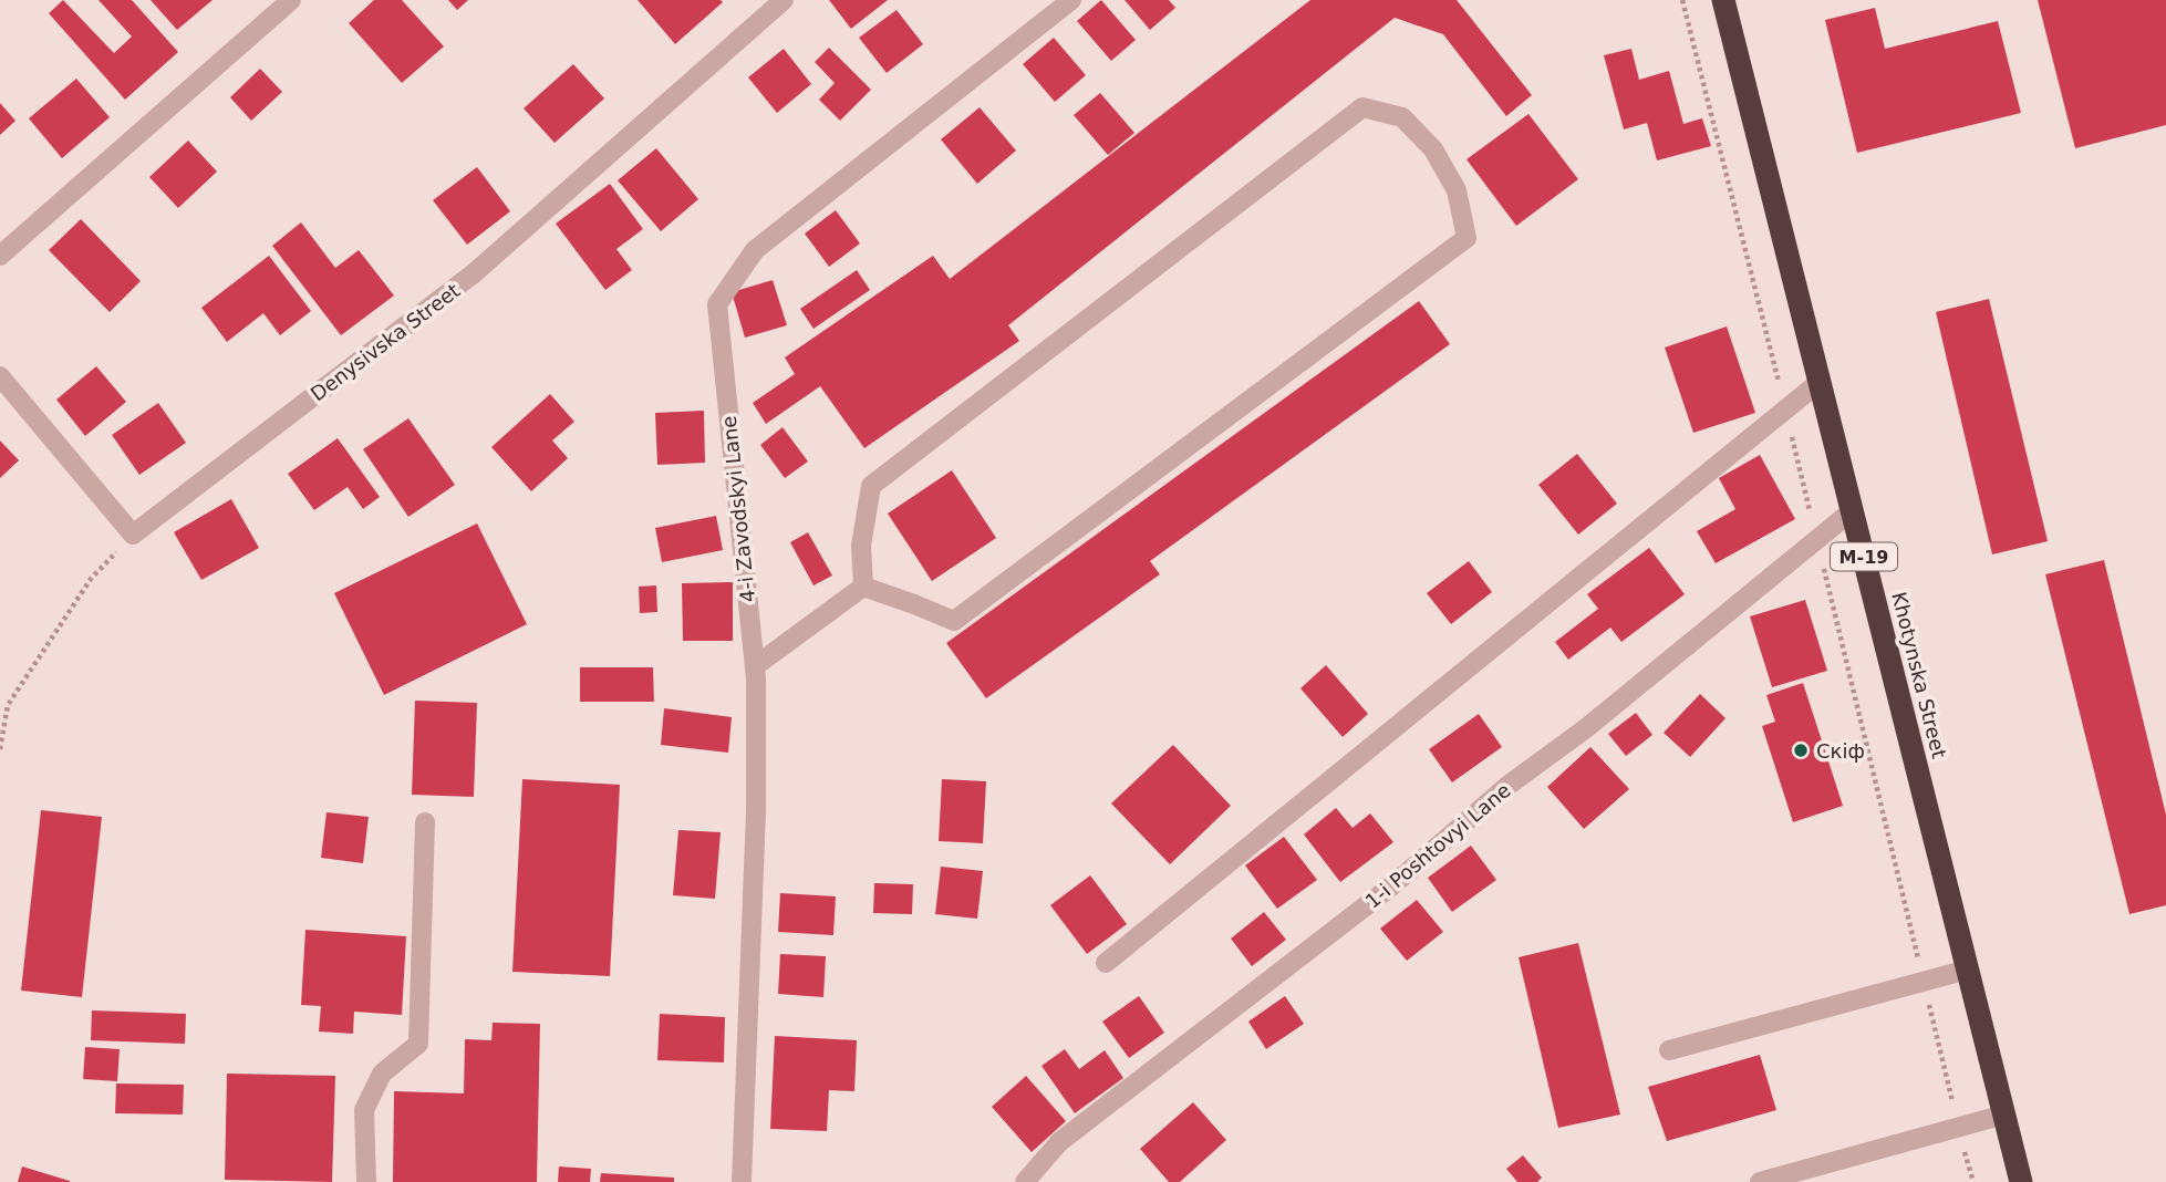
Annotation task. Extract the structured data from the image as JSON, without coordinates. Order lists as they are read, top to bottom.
{
  "streets": {
    "highway": ["М-19", "Khotynska Street"],
    "street": ["Denysivska Street", "4-i Zavodskyi Lane", "1-i Poshtovyi Lane"]
  },
  "crossings": [
    ["Khotynska Street", "1-i Poshtovyi Lane"]
  ],
  "places": ["Скіф"]
}
